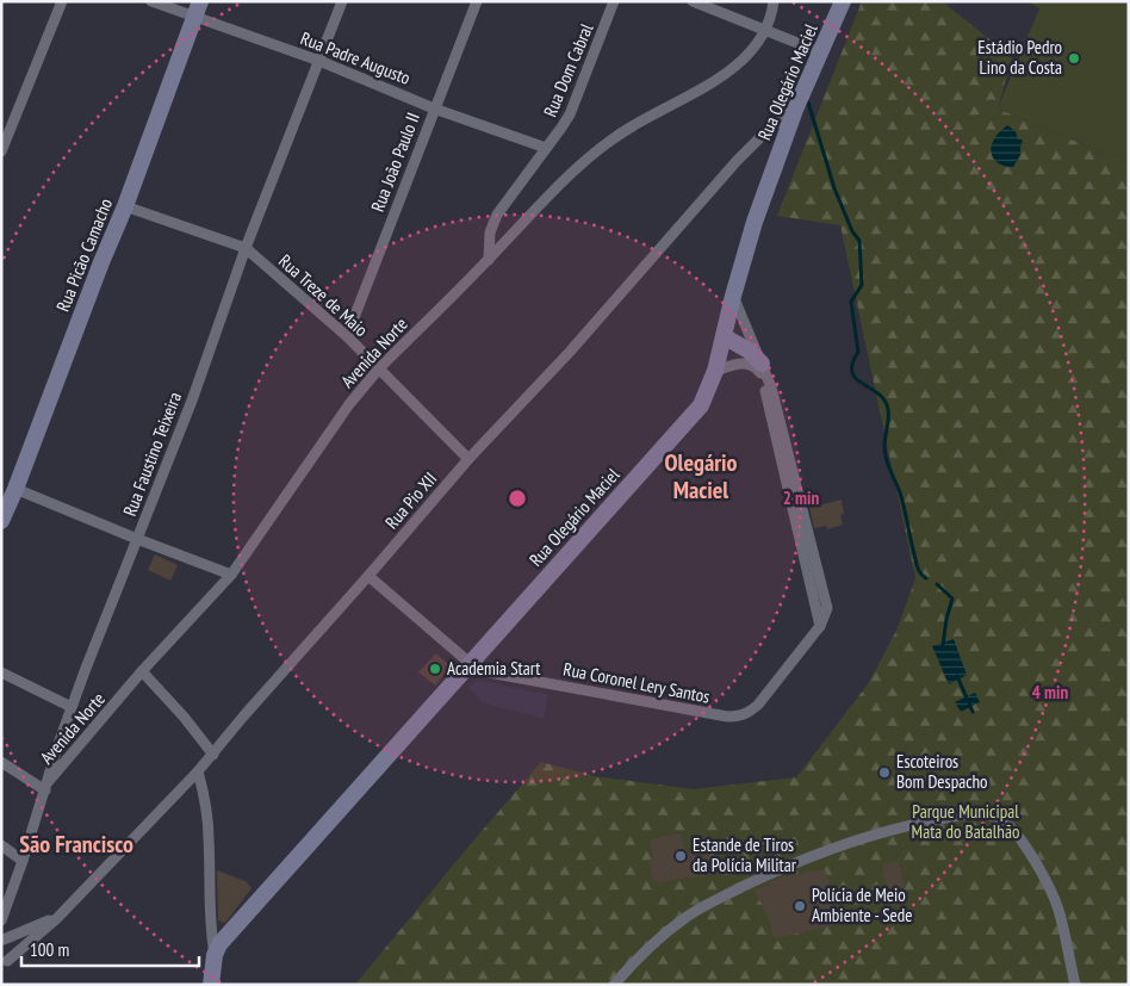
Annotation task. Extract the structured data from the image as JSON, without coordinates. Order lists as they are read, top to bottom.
{
  "streets": {
    "street": [
      "Rua Padre Augusto",
      "Rua Dom Cabral",
      "Rua Olegário Maciel",
      "Rua João Paulo II",
      "Rua Picão Camacho",
      "Rua Treze de Maio",
      "Avenida Norte",
      "Rua Faustino Teixeira",
      "Rua Pio XII",
      "Rua Coronel Lery Santos"
    ]
  },
  "crossings": [
    ["Rua Padre Augusto", "Rua Dom Cabral"],
    ["Rua Padre Augusto", "Rua João Paulo II"],
    ["Rua Padre Augusto", "Rua Picão Camacho"],
    ["Rua Padre Augusto", "Rua Faustino Teixeira"],
    ["Rua Dom Cabral", "Avenida Norte"],
    ["Rua Olegário Maciel", "Rua Pio XII"],
    ["Rua Olegário Maciel", "Rua Coronel Lery Santos"],
    ["Rua João Paulo II", "Rua Treze de Maio"],
    ["Rua Picão Camacho", "Rua Treze de Maio"],
    ["Rua Treze de Maio", "Avenida Norte"],
    ["Rua Treze de Maio", "Rua Faustino Teixeira"],
    ["Rua Treze de Maio", "Rua Pio XII"],
    ["Avenida Norte", "Rua Faustino Teixeira"],
    ["Rua Pio XII", "Rua Coronel Lery Santos"]
  ],
  "districts": ["Olegário Maciel", "São Francisco"],
  "parks": ["Parque Municipal Mata do Batalhão"],
  "places": [
    "Estádio Pedro Lino da Costa",
    "Academia Start",
    "Escoteiros Bom Despacho",
    "Estande de Tiros da Polícia Militar",
    "Polícia de Meio Ambiente - Sede"
  ],
  "scale_bar": "100 m",
  "rings": ["2 min", "4 min"]
}
